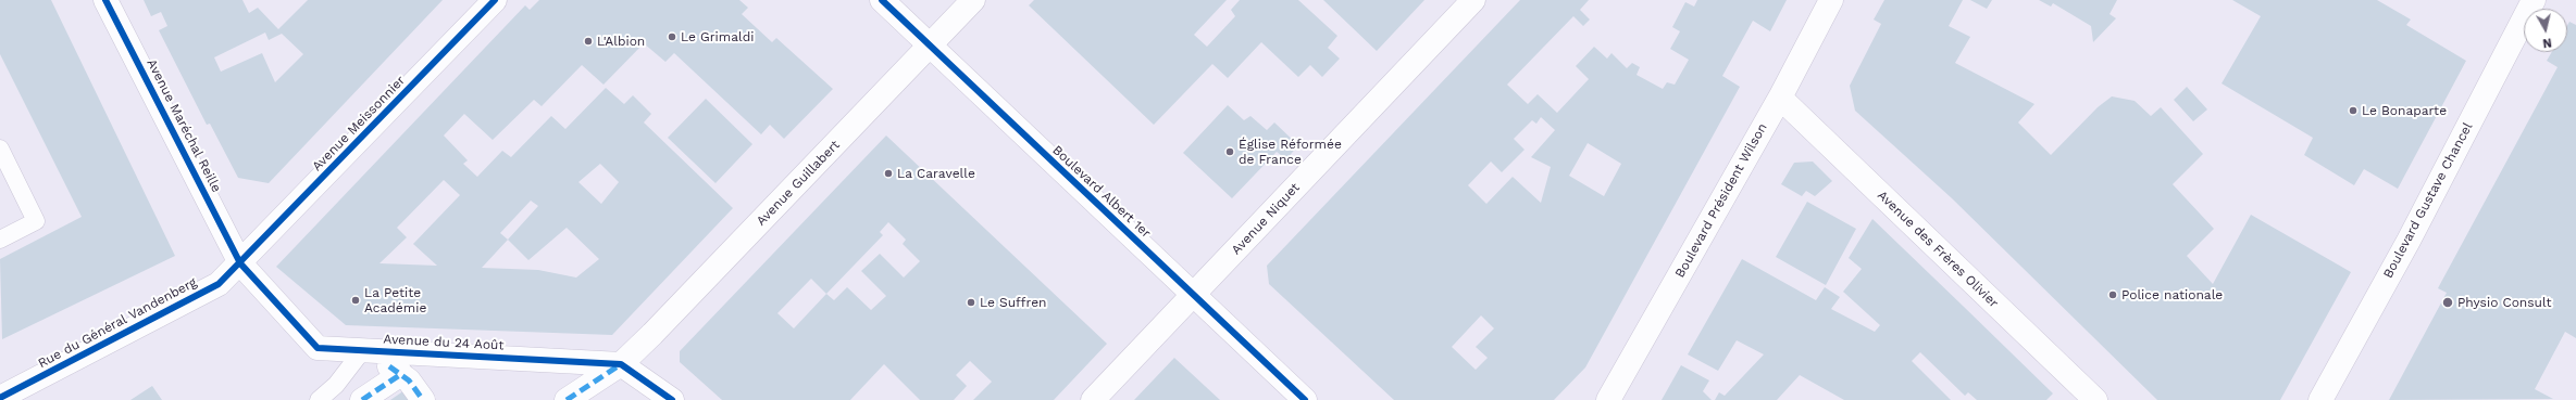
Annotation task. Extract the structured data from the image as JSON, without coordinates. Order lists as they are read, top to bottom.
{
  "streets": {
    "street": [
      "Avenue Meissonnier",
      "Avenue Maréchal Reille",
      "Avenue Guillabert",
      "Boulevard Albert 1er",
      "Boulevard Président Wilson",
      "Boulevard Gustave Chancel",
      "Avenue Niquet",
      "Avenue des Frères Olivier",
      "Rue du Général Vandenberg",
      "Avenue du 24 Août"
    ]
  },
  "crossings": [
    ["Avenue Meissonnier", "Avenue Maréchal Reille"],
    ["Avenue Meissonnier", "Rue du Général Vandenberg"],
    ["Avenue Meissonnier", "Avenue du 24 Août"],
    ["Avenue Maréchal Reille", "Rue du Général Vandenberg"],
    ["Avenue Maréchal Reille", "Avenue du 24 Août"],
    ["Avenue Guillabert", "Boulevard Albert 1er"],
    ["Avenue Guillabert", "Avenue du 24 Août"],
    ["Boulevard Albert 1er", "Avenue Niquet"],
    ["Boulevard Président Wilson", "Avenue des Frères Olivier"],
    ["Rue du Général Vandenberg", "Avenue du 24 Août"]
  ],
  "places": [
    "Le Grimaldi",
    "L'Albion",
    "Le Bonaparte",
    "Église Réformée de France",
    "La Caravelle",
    "Police nationale",
    "La Petite Académie",
    "Le Suffren",
    "Physio Consult"
  ],
  "north": "bottom"
}
